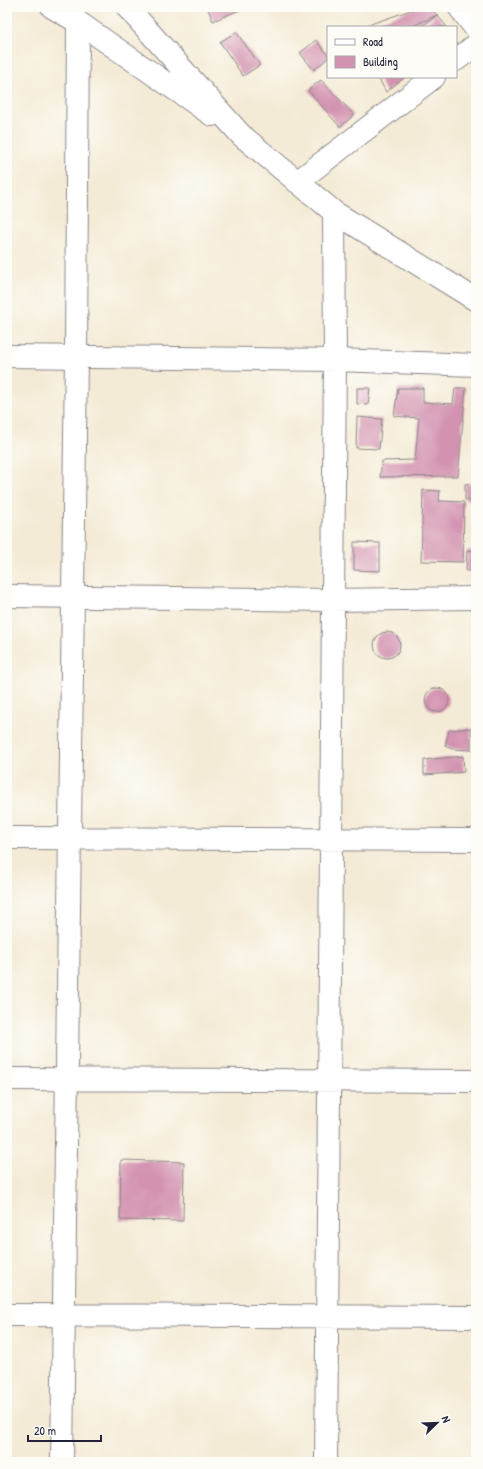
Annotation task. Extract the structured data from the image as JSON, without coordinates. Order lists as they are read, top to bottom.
{
  "legend": ["Road", "Building"],
  "scale_bar": "20 m",
  "north": "top right"
}
